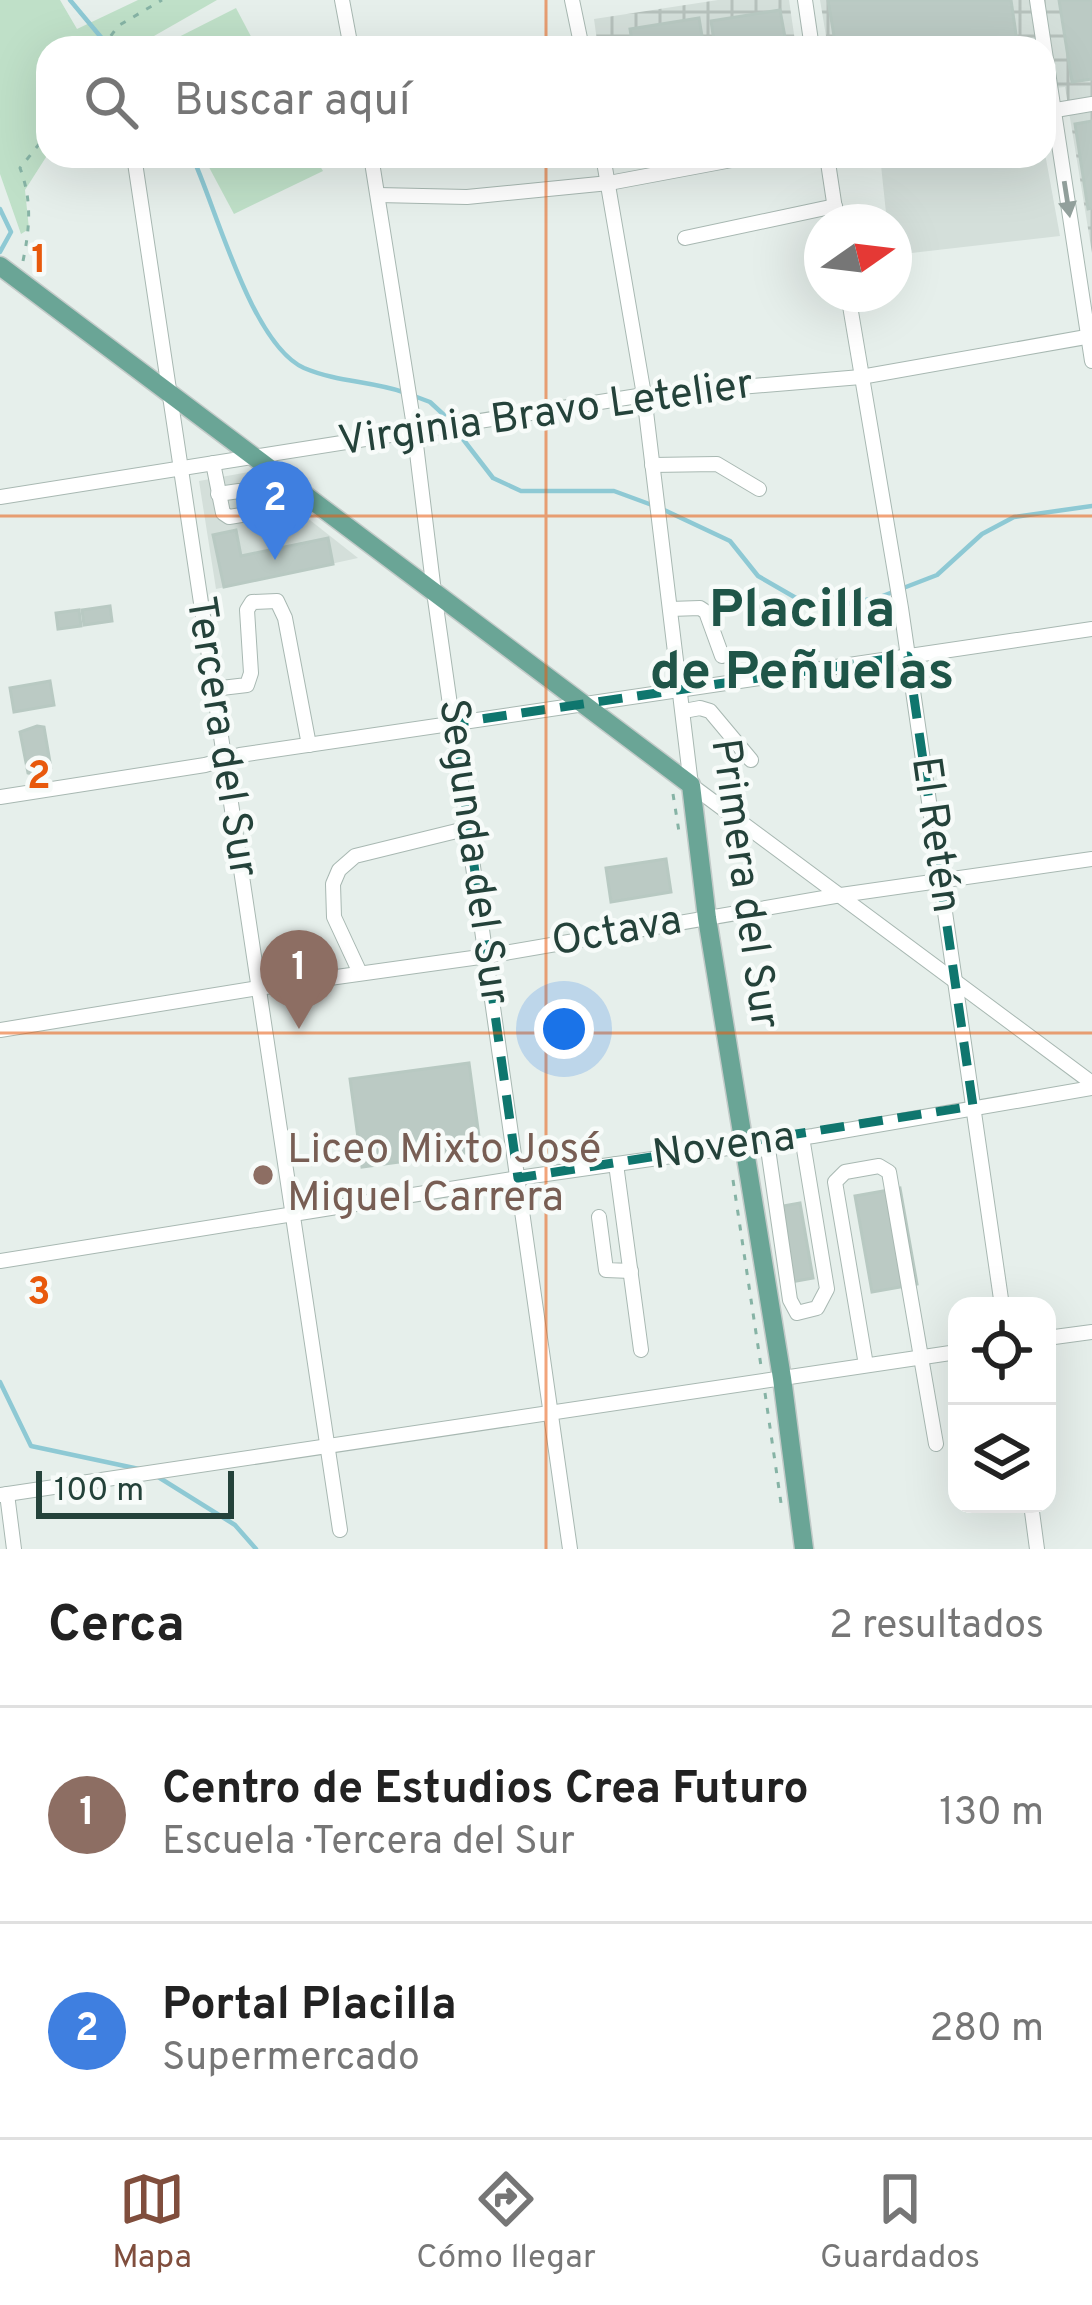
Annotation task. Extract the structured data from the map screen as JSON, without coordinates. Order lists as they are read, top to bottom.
{
  "streets": {
    "main road": ["Primera del Sur"],
    "street": [
      "Virginia Bravo Letelier",
      "Tercera del Sur",
      "El Retén",
      "Segunda del Sur",
      "Octava",
      "Novena"
    ]
  },
  "crossings": [
    ["Virginia Bravo Letelier", "Tercera del Sur"],
    ["Virginia Bravo Letelier", "El Retén"],
    ["Virginia Bravo Letelier", "Segunda del Sur"],
    ["Virginia Bravo Letelier", "Primera del Sur"],
    ["Tercera del Sur", "Octava"],
    ["Tercera del Sur", "Novena"],
    ["El Retén", "Octava"],
    ["El Retén", "Novena"],
    ["Segunda del Sur", "Octava"],
    ["Segunda del Sur", "Novena"],
    ["Primera del Sur", "Octava"],
    ["Primera del Sur", "Novena"]
  ],
  "districts": ["Placilla de Peñuelas"],
  "places": ["Liceo Mixto José Miguel Carrera"],
  "scale_bar": "100 m",
  "north": "right",
  "page": {
    "search": "Buscar aquí",
    "pins": ["2", "1"],
    "scale": "100 m",
    "heading": ["Cerca", "2 resultados"],
    "list": [
      {
        "mark": "1",
        "name": "Centro de Estudios Crea Futuro",
        "note": "Escuela · Tercera del Sur",
        "value": "130 m"
      },
      {
        "mark": "2",
        "name": "Portal Placilla",
        "note": "Supermercado",
        "value": "280 m"
      }
    ],
    "nav": ["Mapa", "Cómo llegar", "Guardados"]
  },
  "grid": {
    "rows": ["1", "2", "3"]
  }
}
